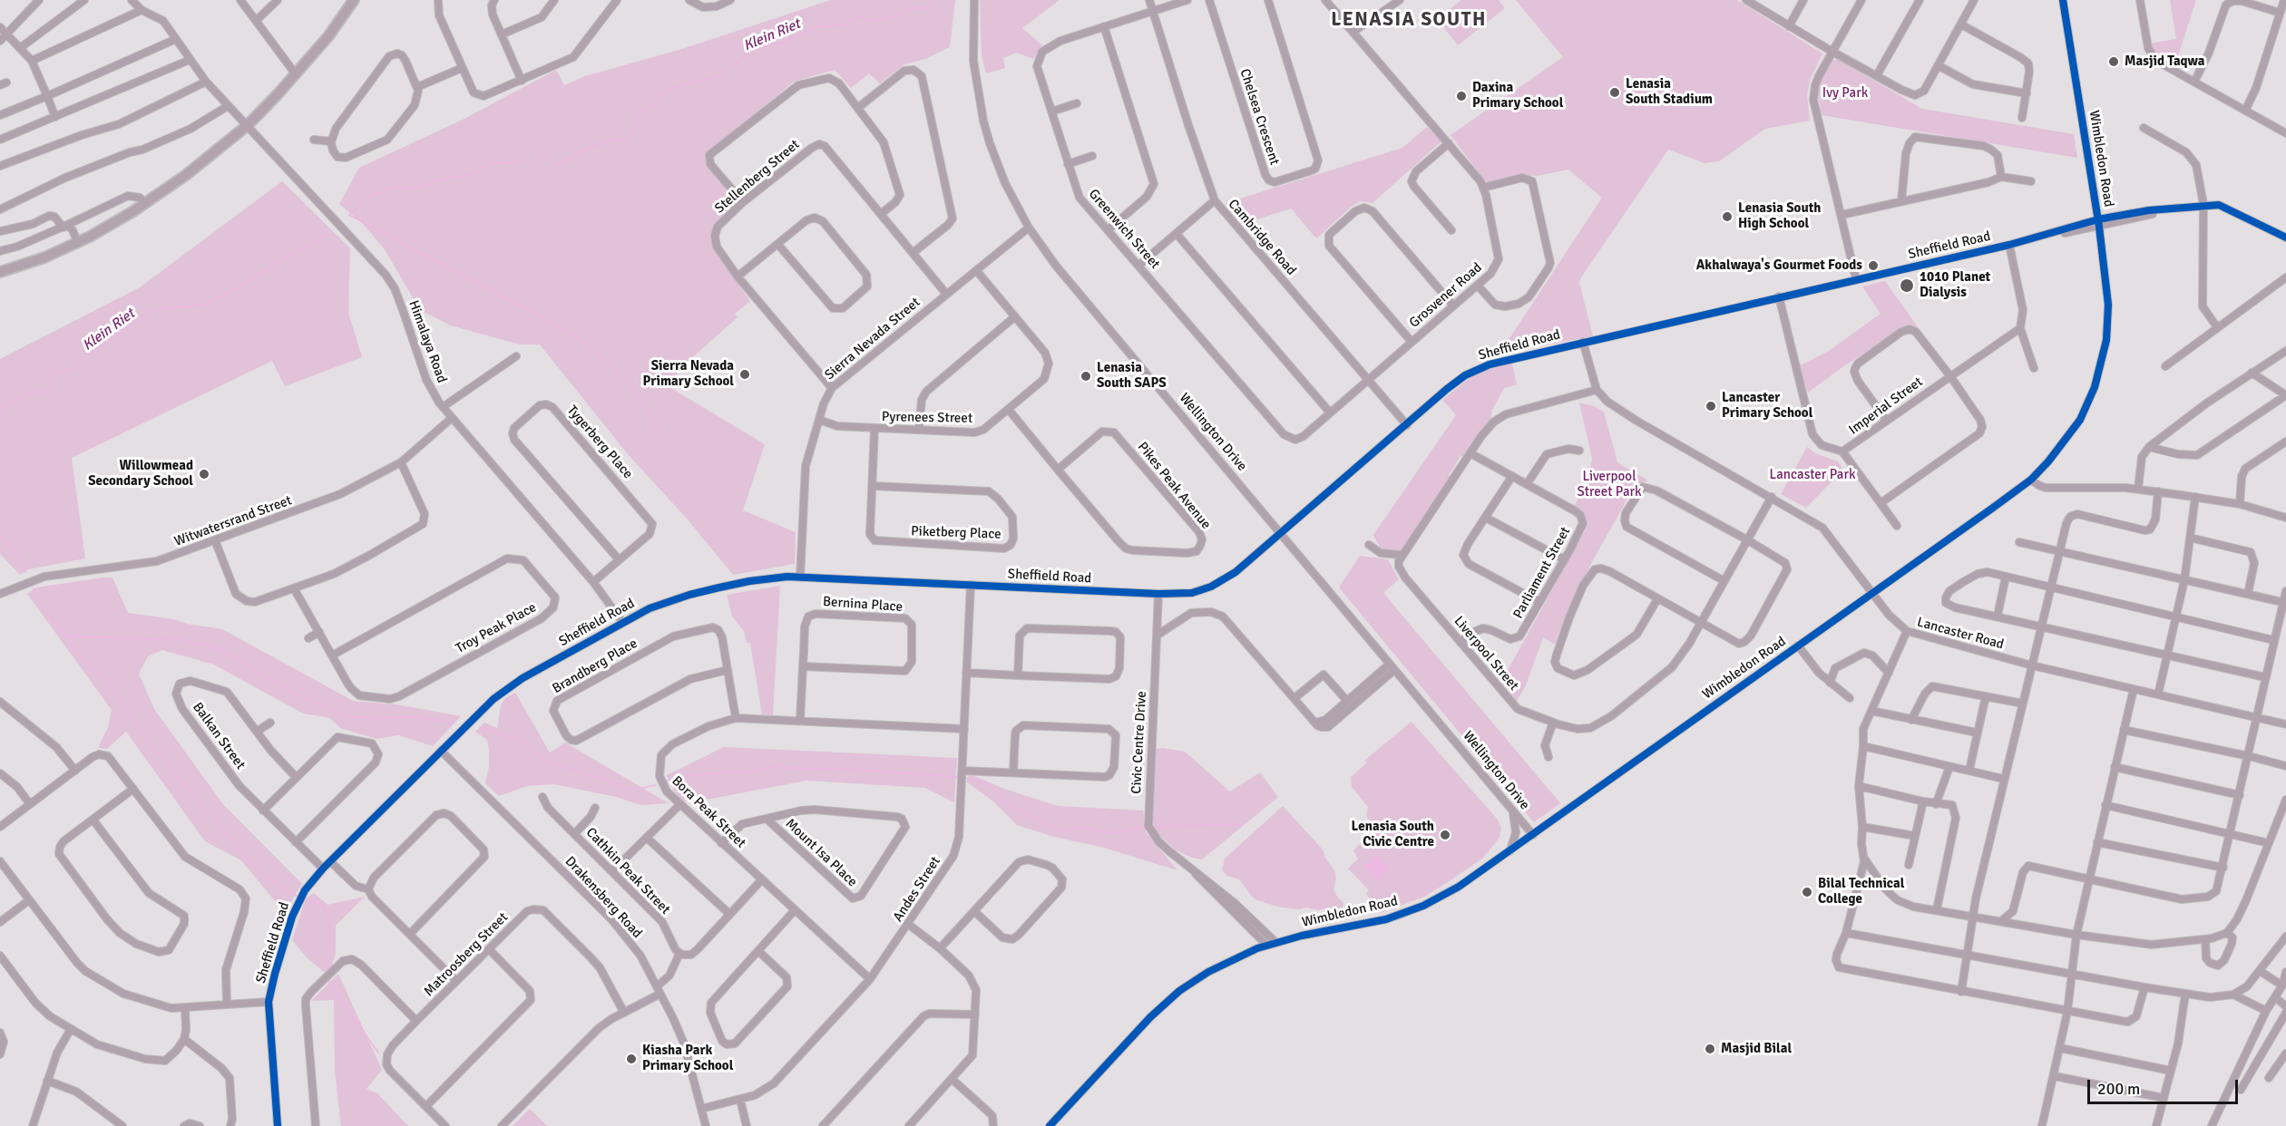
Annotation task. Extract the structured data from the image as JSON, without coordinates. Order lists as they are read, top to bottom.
{
  "streets": {
    "street": [
      "Chelsea Crescent",
      "Wimbledon Road",
      "Stellenberg Street",
      "Greenwich Street",
      "Cambridge Road",
      "Sheffield Road",
      "Grosvener Road",
      "Sierra Nevada Street",
      "Himalaya Road",
      "Imperial Street",
      "Pyrenees Street",
      "Wellington Drive",
      "Tygerberg Place",
      "Pikes Peak Avenue",
      "Witwatersrand Street",
      "Piketberg Place",
      "Parliament Street",
      "Bernina Place",
      "Troy Peak Place",
      "Lancaster Road",
      "Liverpool Street",
      "Brandberg Place",
      "Balkan Street",
      "Civic Centre Drive",
      "Bora Peak Street",
      "Mount Isa Place",
      "Cathkin Peak Street",
      "Andes Street",
      "Drakensberg Road",
      "Matroosberg Street"
    ]
  },
  "crossings": [
    ["Wimbledon Road", "Sheffield Road"],
    ["Wimbledon Road", "Wellington Drive"],
    ["Wimbledon Road", "Lancaster Road"],
    ["Wimbledon Road", "Civic Centre Drive"],
    ["Stellenberg Street", "Sierra Nevada Street"],
    ["Greenwich Street", "Cambridge Road"],
    ["Greenwich Street", "Grosvener Road"],
    ["Cambridge Road", "Sheffield Road"],
    ["Cambridge Road", "Grosvener Road"],
    ["Sheffield Road", "Sierra Nevada Street"],
    ["Sheffield Road", "Himalaya Road"],
    ["Sheffield Road", "Imperial Street"],
    ["Sheffield Road", "Wellington Drive"],
    ["Sheffield Road", "Balkan Street"],
    ["Sheffield Road", "Civic Centre Drive"],
    ["Sheffield Road", "Andes Street"],
    ["Sheffield Road", "Drakensberg Road"],
    ["Sierra Nevada Street", "Pyrenees Street"],
    ["Sierra Nevada Street", "Wellington Drive"],
    ["Himalaya Road", "Tygerberg Place"],
    ["Himalaya Road", "Witwatersrand Street"],
    ["Pyrenees Street", "Pikes Peak Avenue"],
    ["Pyrenees Street", "Piketberg Place"],
    ["Parliament Street", "Liverpool Street"],
    ["Bernina Place", "Bora Peak Street"],
    ["Lancaster Road", "Liverpool Street"],
    ["Brandberg Place", "Bora Peak Street"],
    ["Bora Peak Street", "Mount Isa Place"],
    ["Bora Peak Street", "Andes Street"],
    ["Andes Street", "Drakensberg Road"]
  ],
  "districts": ["LENASIA SOUTH"],
  "water": ["Klein Riet"],
  "parks": ["Ivy Park", "Lancaster Park", "Liverpool Street Park"],
  "places": [
    "Masjid Taqwa",
    "Lenasia South Stadium",
    "Daxina Primary School",
    "Lenasia South High School",
    "Akhalwaya's Gourmet Foods",
    "1010 Planet Dialysis",
    "Sierra Nevada Primary School",
    "Lenasia South SAPS",
    "Lancaster Primary School",
    "Willowmead Secondary School",
    "Lenasia South Civic Centre",
    "Bilal Technical College",
    "Masjid Bilal",
    "Kiasha Park Primary School"
  ],
  "scale_bar": "200 m"
}
